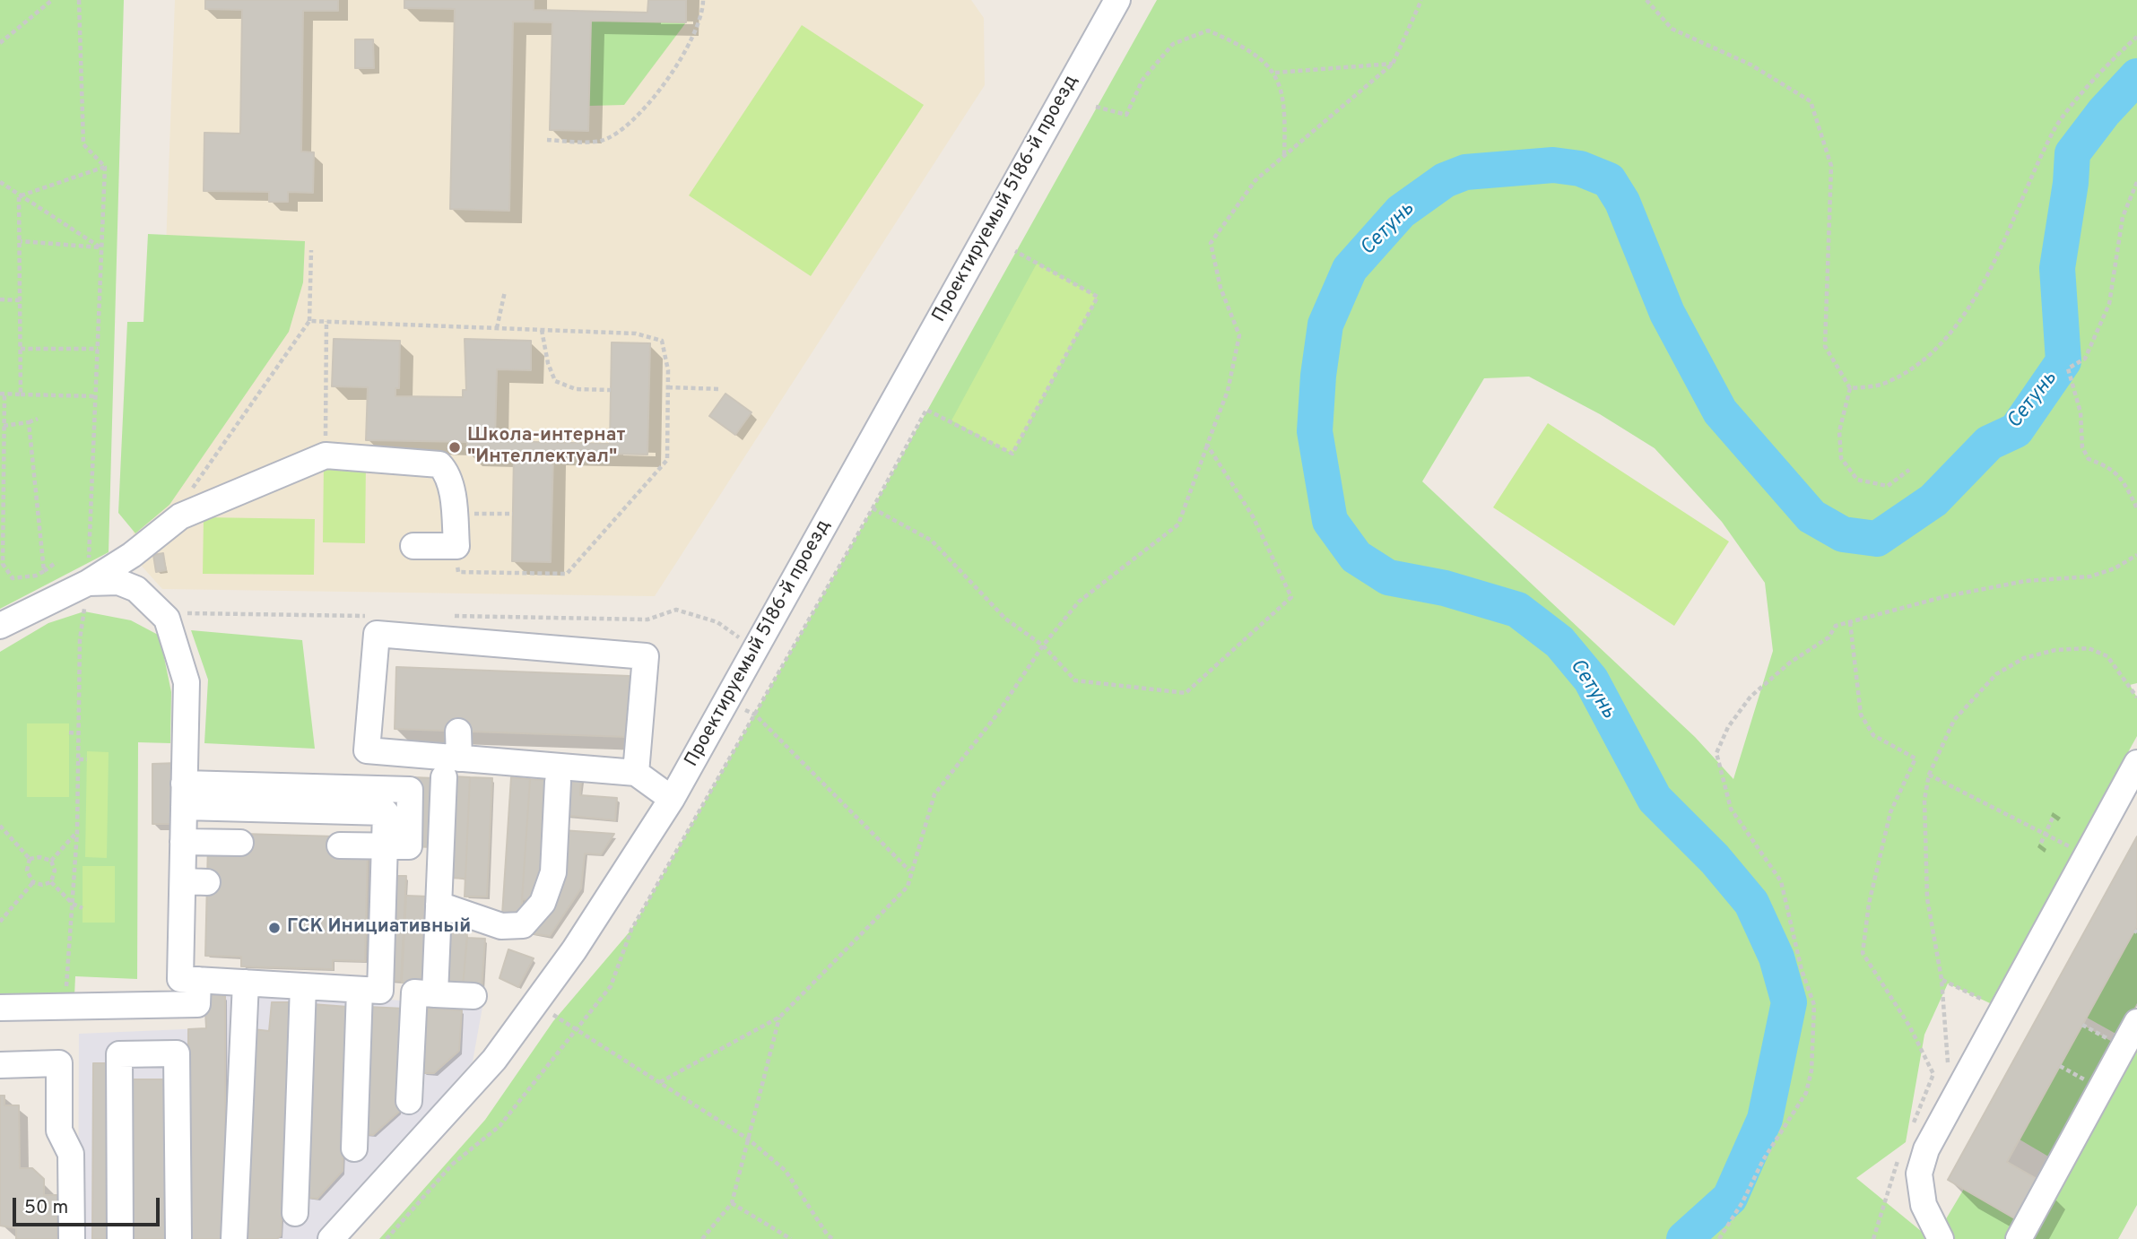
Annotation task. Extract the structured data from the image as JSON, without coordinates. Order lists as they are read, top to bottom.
{
  "streets": {
    "street": ["Проектируемый 5186-й проезд"]
  },
  "water": ["Сетунь"],
  "places": ["Школа-интернат \"Интеллектуал\"", "ГСК Инициативный"],
  "scale_bar": "50 m"
}
